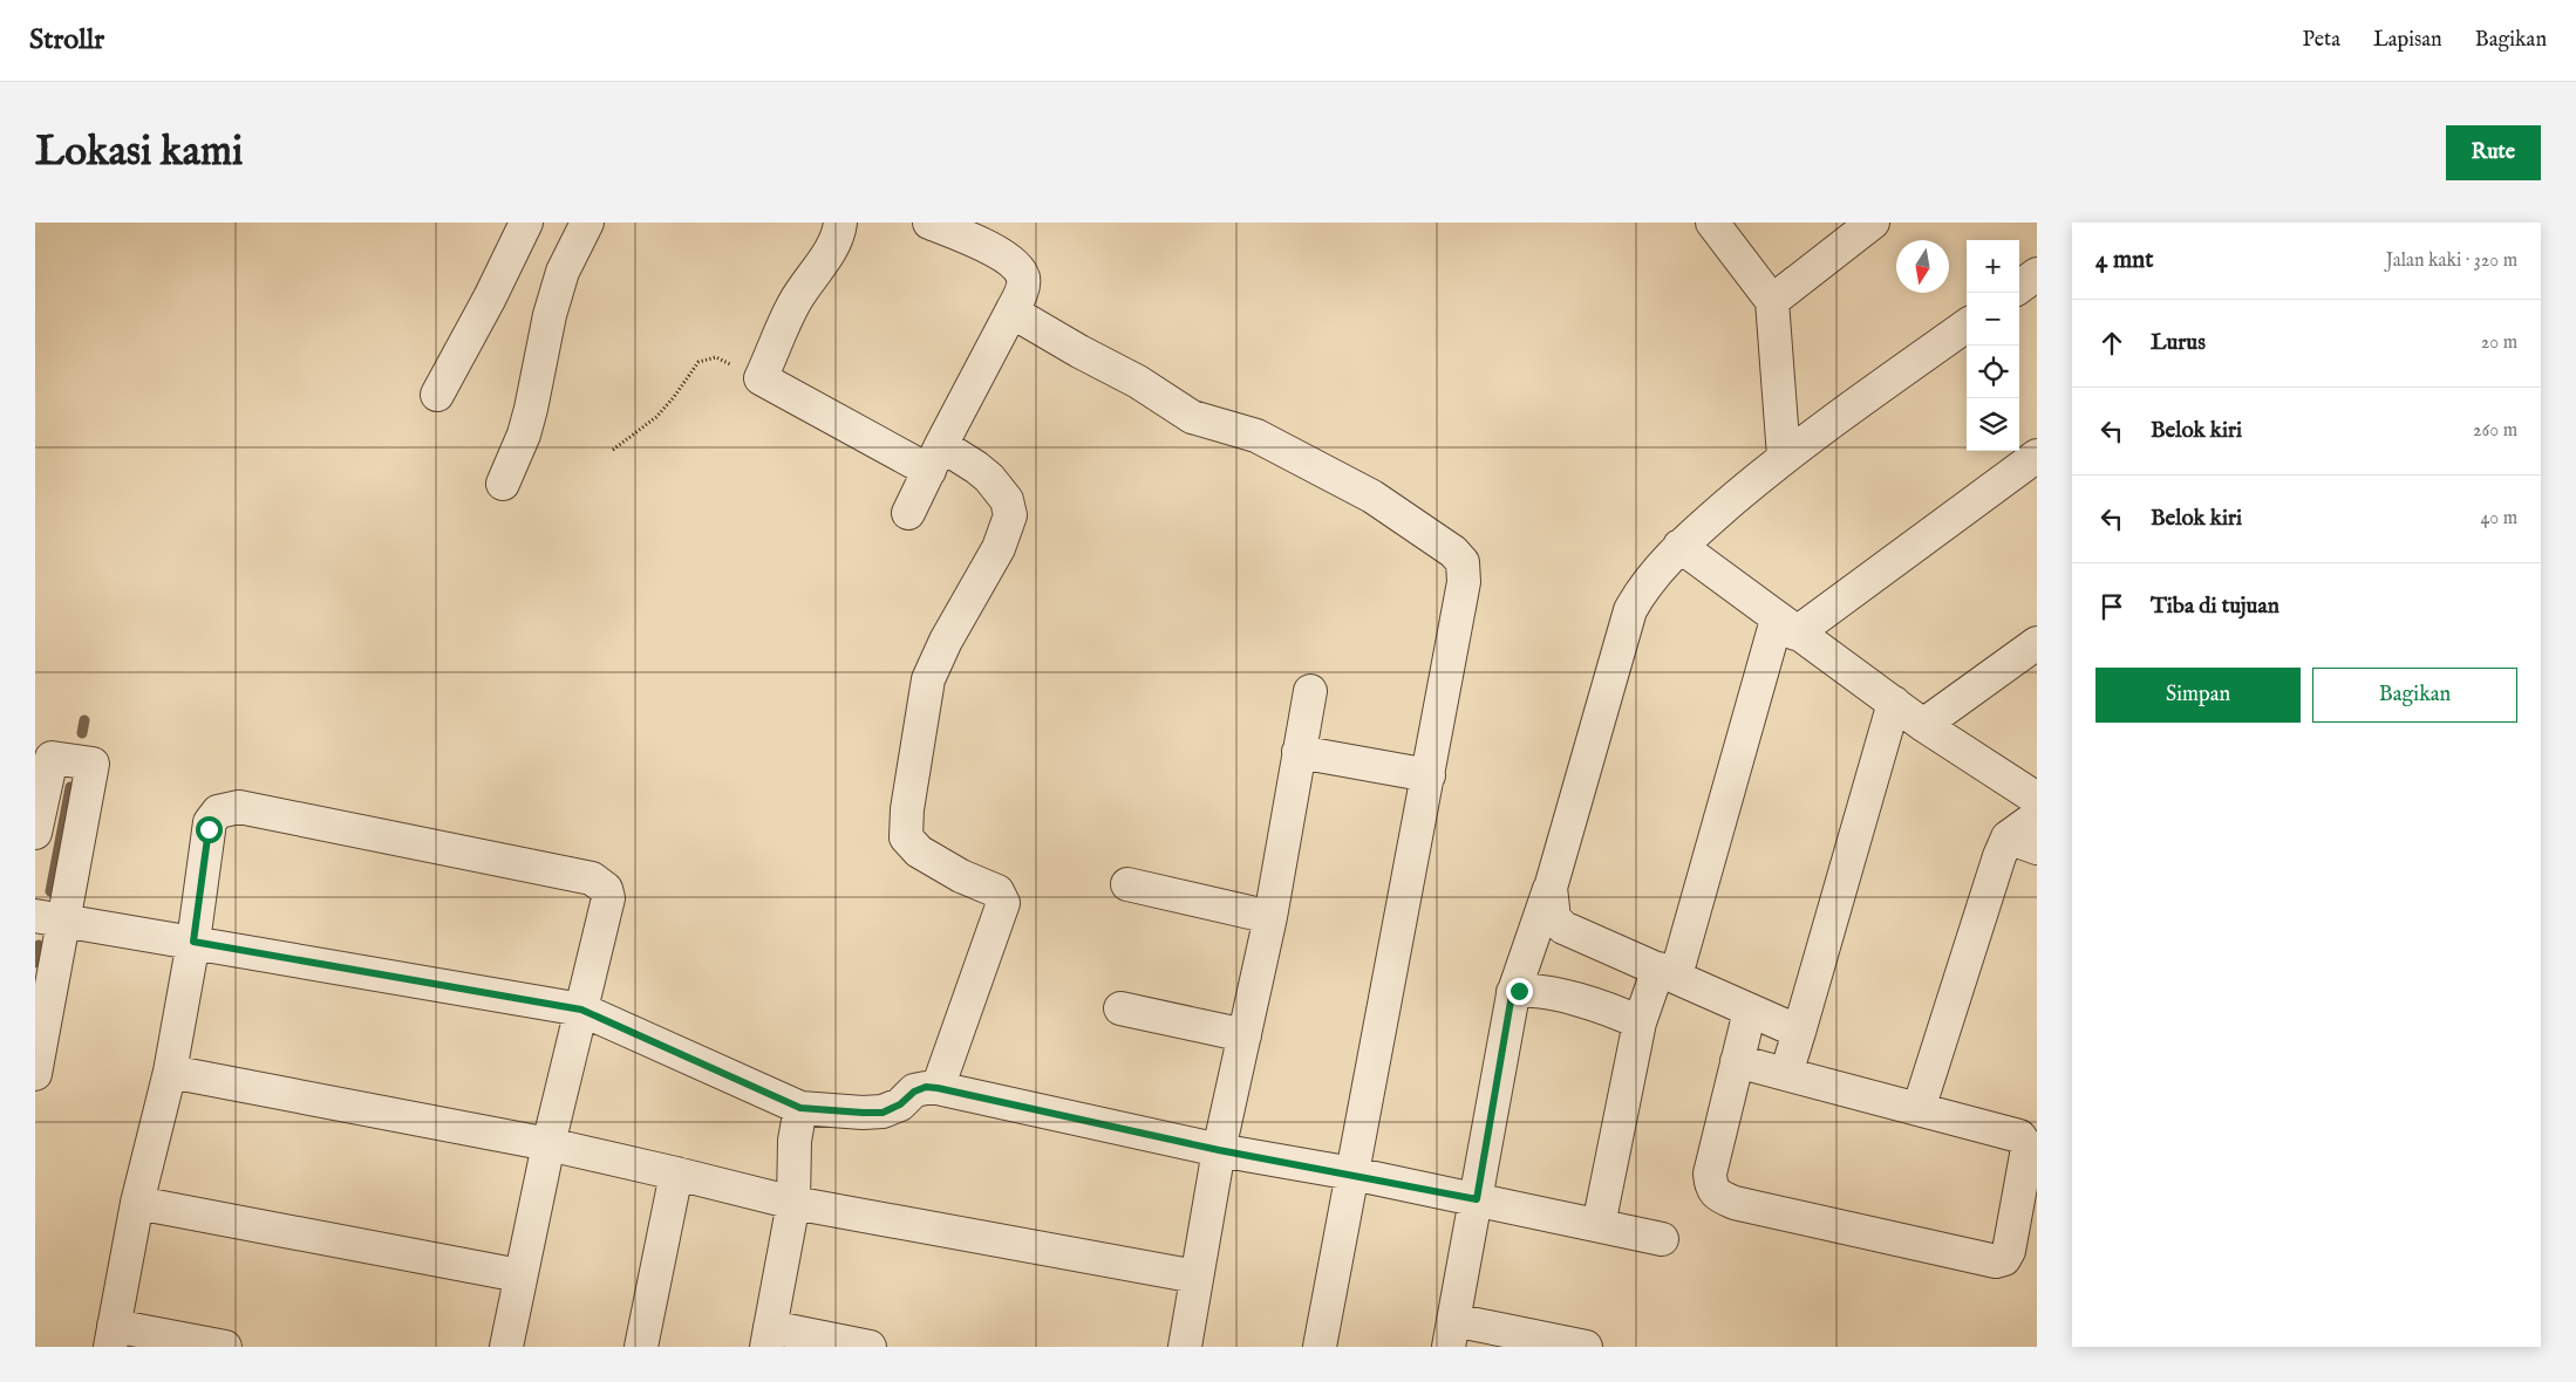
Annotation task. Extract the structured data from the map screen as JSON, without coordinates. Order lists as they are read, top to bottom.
{
  "north": "bottom",
  "page": {
    "header": "Strollr",
    "nav": ["Peta", "Lapisan", "Bagikan"],
    "buttons": [
      "Rute",
      ["Simpan", "Bagikan"]
    ],
    "title": "Lokasi kami",
    "heading": ["4 mnt", "Jalan kaki · 320 m"],
    "map_buttons": ["+", "−"],
    "list": [
      ["Lurus", "20 m"],
      ["Belok kiri", "260 m"],
      ["Belok kiri", "40 m"],
      "Tiba di tujuan"
    ]
  }
}
